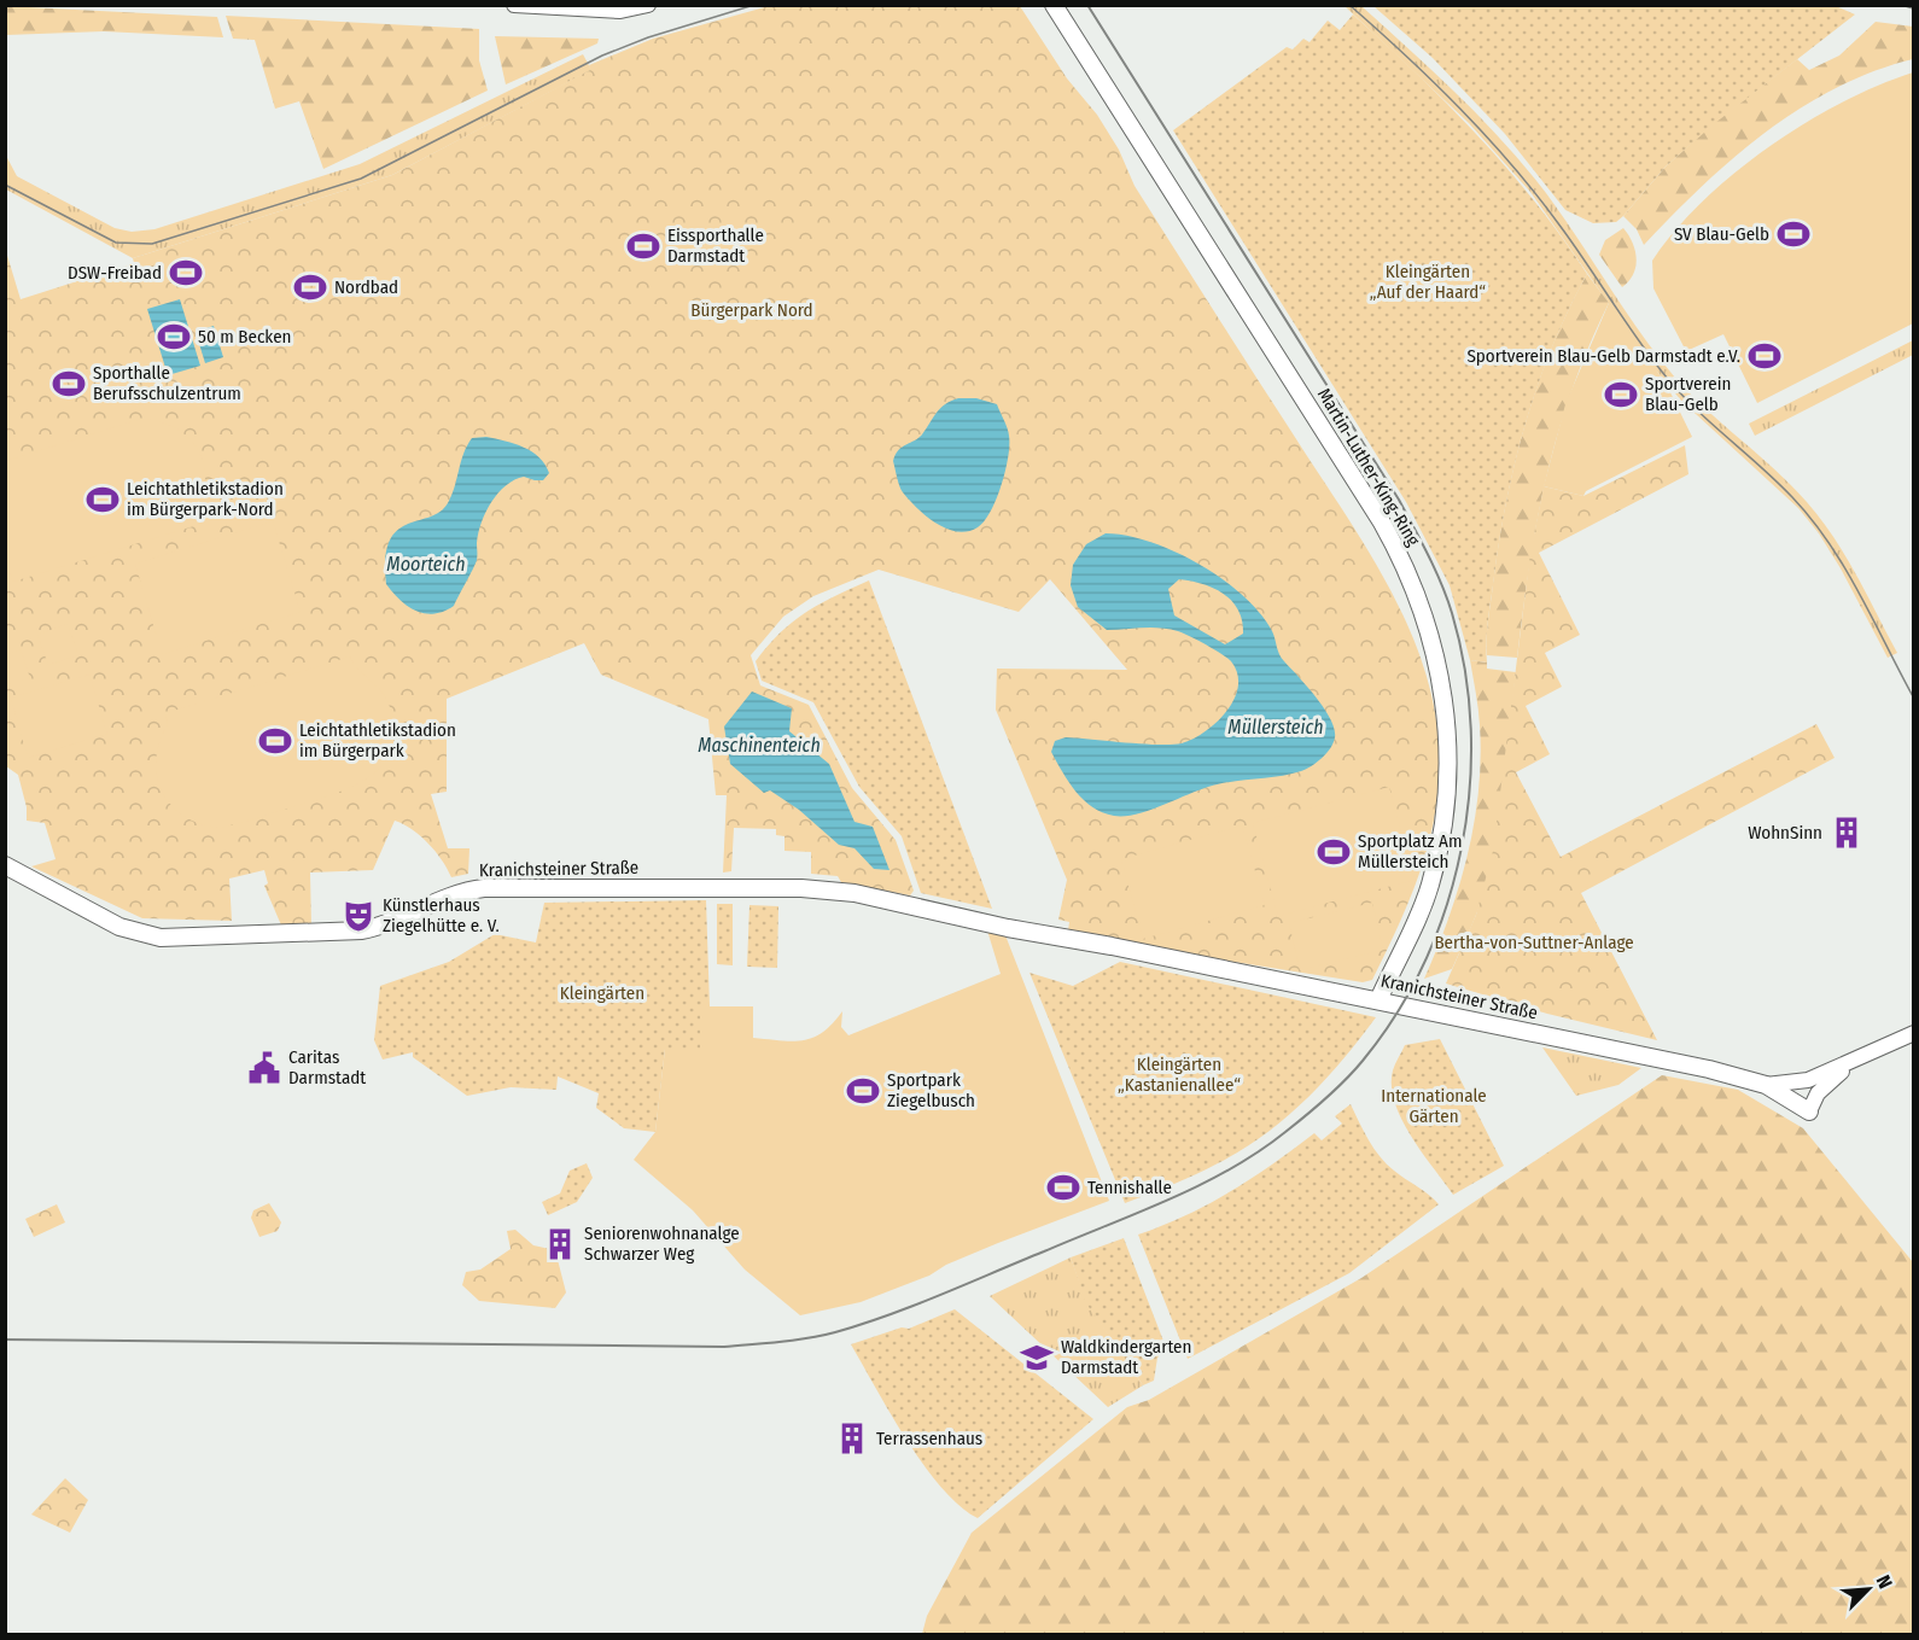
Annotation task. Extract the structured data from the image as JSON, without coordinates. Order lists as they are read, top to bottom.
{
  "streets": {
    "main road": ["Martin-Luther-King-Ring", "Kranichsteiner Straße"]
  },
  "crossings": [
    ["Martin-Luther-King-Ring", "Kranichsteiner Straße"]
  ],
  "water": ["Moorteich", "Müllersteich", "Maschinenteich"],
  "parks": [
    "Kleingärten „Auf der Haard“",
    "Bürgerpark Nord",
    "Bertha-von-Suttner-Anlage",
    "Kleingärten",
    "Kleingärten „Kastanienallee“",
    "Internationale Gärten"
  ],
  "places": {
    "sports": [
      "SV Blau-Gelb",
      "Eissporthalle Darmstadt",
      "DSW-Freibad",
      "Nordbad",
      "50 m Becken",
      "Sportverein Blau-Gelb Darmstadt e.V.",
      "Sporthalle Berufsschulzentrum",
      "Sportverein Blau-Gelb",
      "Leichtathletikstadion im Bürgerpark-Nord",
      "Leichtathletikstadion im Bürgerpark",
      "Sportplatz Am Müllersteich",
      "Sportpark Ziegelbusch",
      "Tennishalle"
    ],
    "building": ["WohnSinn", "Seniorenwohnanalge Schwarzer Weg", "Terrassenhaus"],
    "theatre": ["Künstlerhaus Ziegelhütte e. V."],
    "public building": ["Caritas Darmstadt"],
    "school or university": ["Waldkindergarten Darmstadt"]
  },
  "north": "top right"
}
